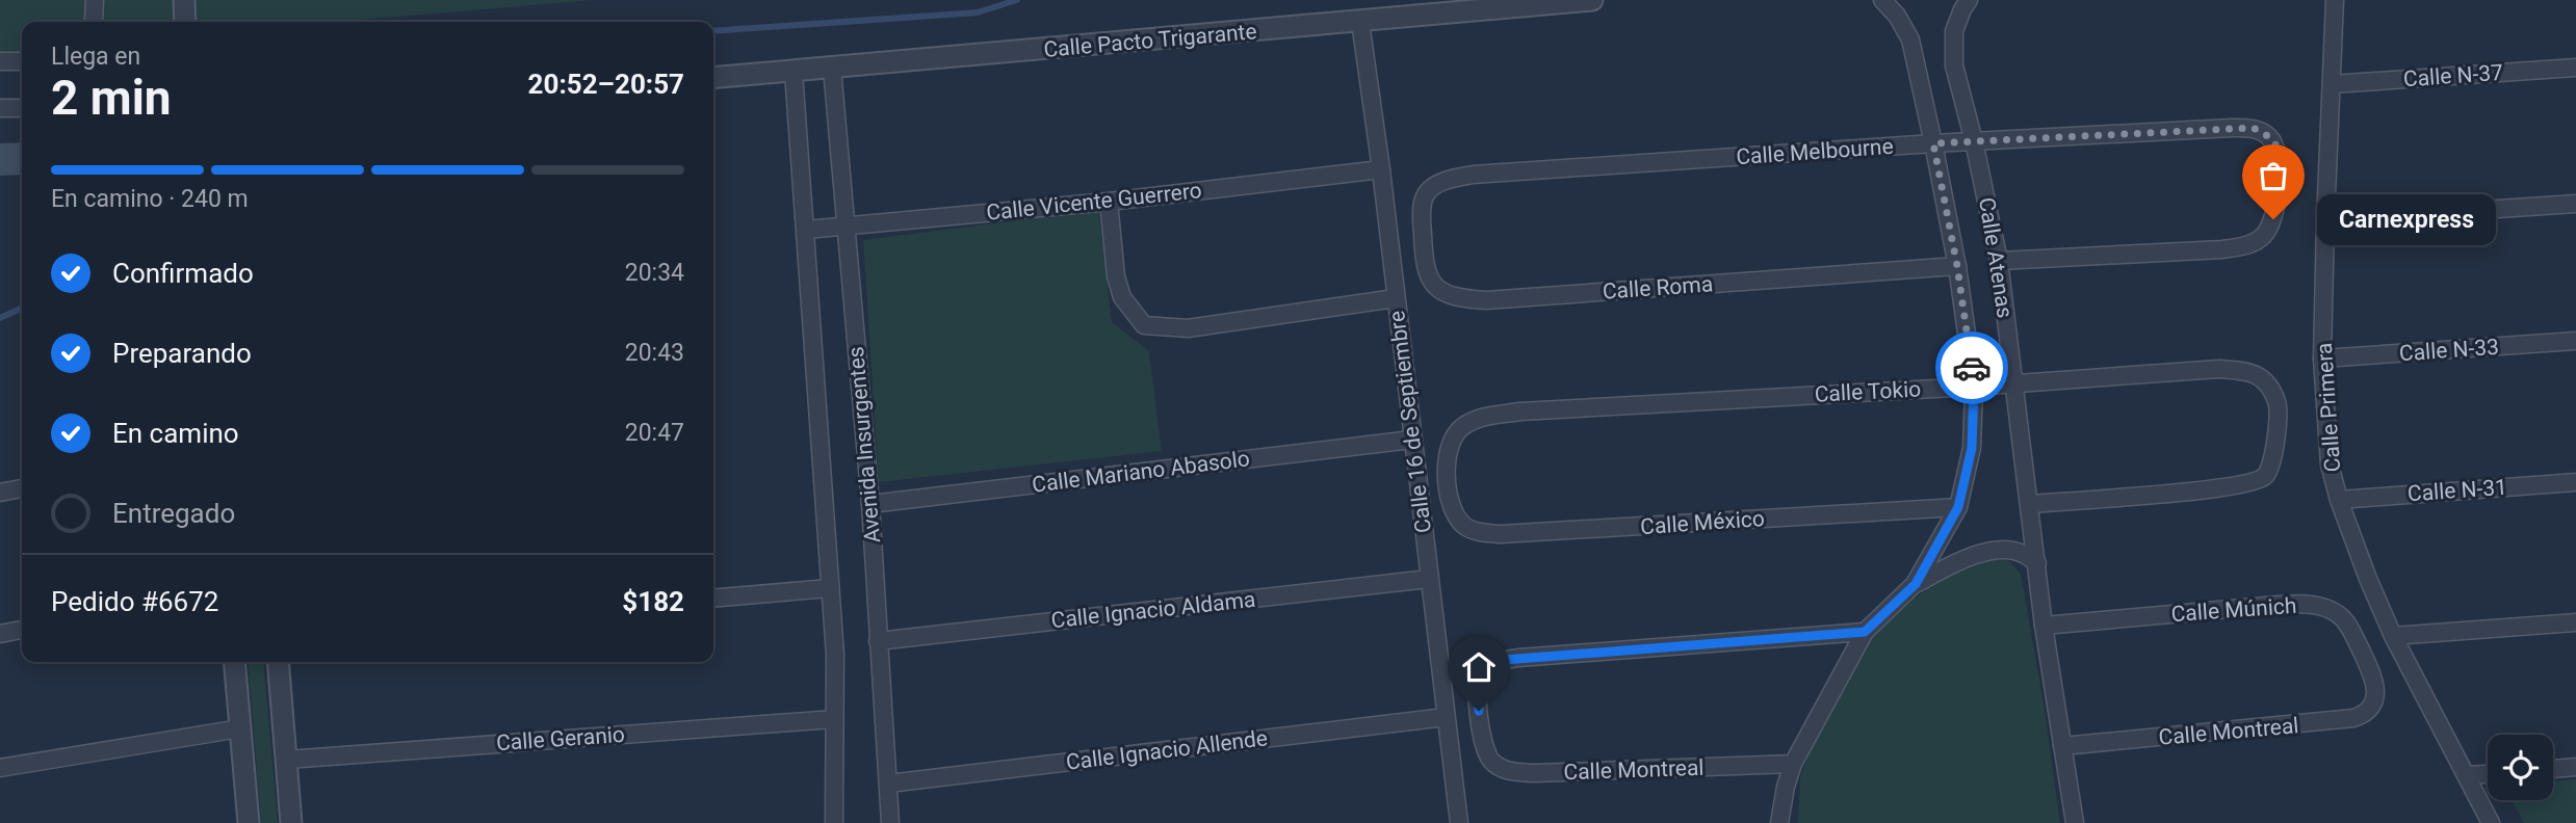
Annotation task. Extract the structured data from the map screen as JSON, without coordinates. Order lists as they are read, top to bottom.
{
  "streets": {
    "street": [
      "Calle Pacto Trigarante",
      "Calle N-37",
      "Calle Melbourne",
      "Calle Vicente Guerrero",
      "Calle Atenas",
      "Calle Roma",
      "Calle N-33",
      "Calle Tokio",
      "Calle Primera",
      "Calle 16 de Septiembre",
      "Avenida Insurgentes",
      "Calle Mariano Abasolo",
      "Calle N-31",
      "Calle México",
      "Calle Ignacio Aldama",
      "Calle Múnich",
      "Calle Montreal",
      "Calle Geranio",
      "Calle Ignacio Allende"
    ]
  },
  "crossings": [
    ["Calle Pacto Trigarante", "Calle 16 de Septiembre"],
    ["Calle Pacto Trigarante", "Avenida Insurgentes"],
    ["Calle N-37", "Calle Primera"],
    ["Calle Melbourne", "Calle Atenas"],
    ["Calle Melbourne", "Calle Roma"],
    ["Calle Vicente Guerrero", "Calle 16 de Septiembre"],
    ["Calle Vicente Guerrero", "Avenida Insurgentes"],
    ["Calle Atenas", "Calle Roma"],
    ["Calle Atenas", "Calle Tokio"],
    ["Calle Atenas", "Calle México"],
    ["Calle Atenas", "Calle Múnich"],
    ["Calle Atenas", "Calle Montreal"],
    ["Calle N-33", "Calle Primera"],
    ["Calle Tokio", "Calle México"],
    ["Calle Primera", "Calle N-31"],
    ["Calle 16 de Septiembre", "Calle Mariano Abasolo"],
    ["Calle 16 de Septiembre", "Calle Ignacio Aldama"],
    ["Calle 16 de Septiembre", "Calle Ignacio Allende"],
    ["Avenida Insurgentes", "Calle Mariano Abasolo"],
    ["Avenida Insurgentes", "Calle Ignacio Aldama"],
    ["Avenida Insurgentes", "Calle Geranio"],
    ["Avenida Insurgentes", "Calle Ignacio Allende"],
    ["Calle Múnich", "Calle Montreal"]
  ],
  "places": ["Carnexpress"],
  "page": {
    "heading": ["2 min", "Llega en", "20:52–20:57"],
    "panel": ["Pedido #6672", "$182"],
    "bar": "En camino · 240 m",
    "bubble": "Carnexpress",
    "list": [
      ["Confirmado", "20:34"],
      ["Preparando", "20:43"],
      ["En camino", "20:47"],
      "Entregado"
    ]
  }
}
